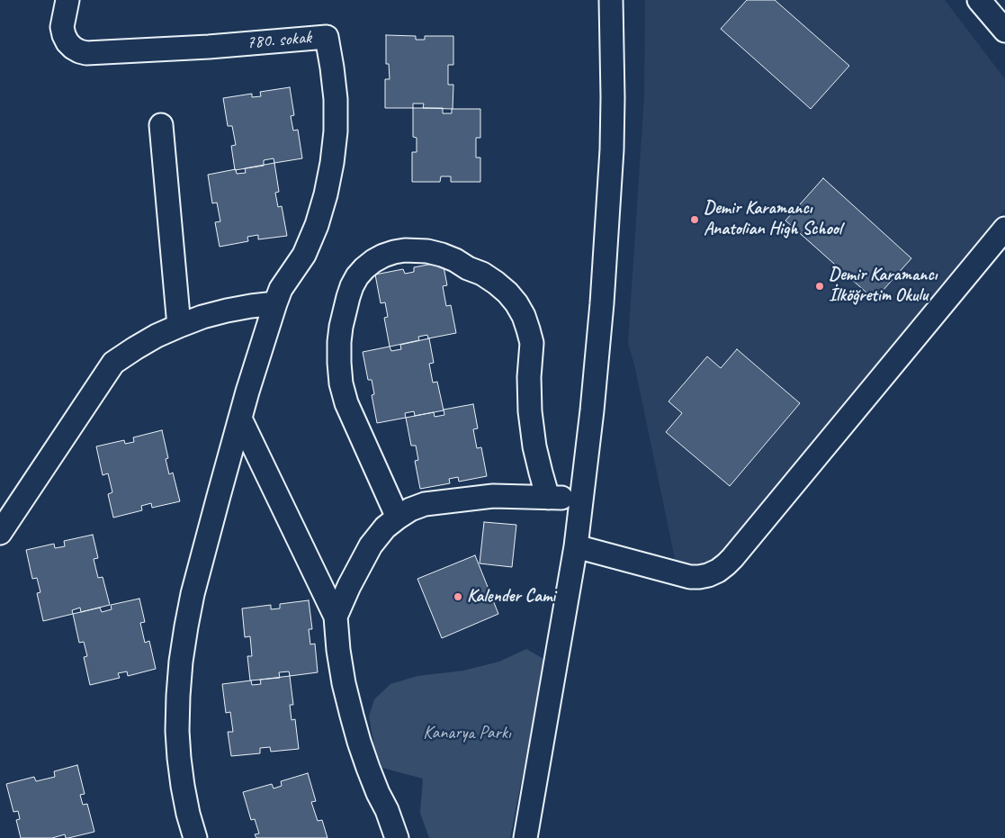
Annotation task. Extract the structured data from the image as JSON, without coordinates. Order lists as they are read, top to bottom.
{
  "streets": {
    "street": ["780. sokak"]
  },
  "parks": ["Kanarya Parkı"],
  "places": ["Demir Karamancı Anatolian High School", "Demir Karamancı İlköğretim Okulu", "Kalender Cami"]
}
